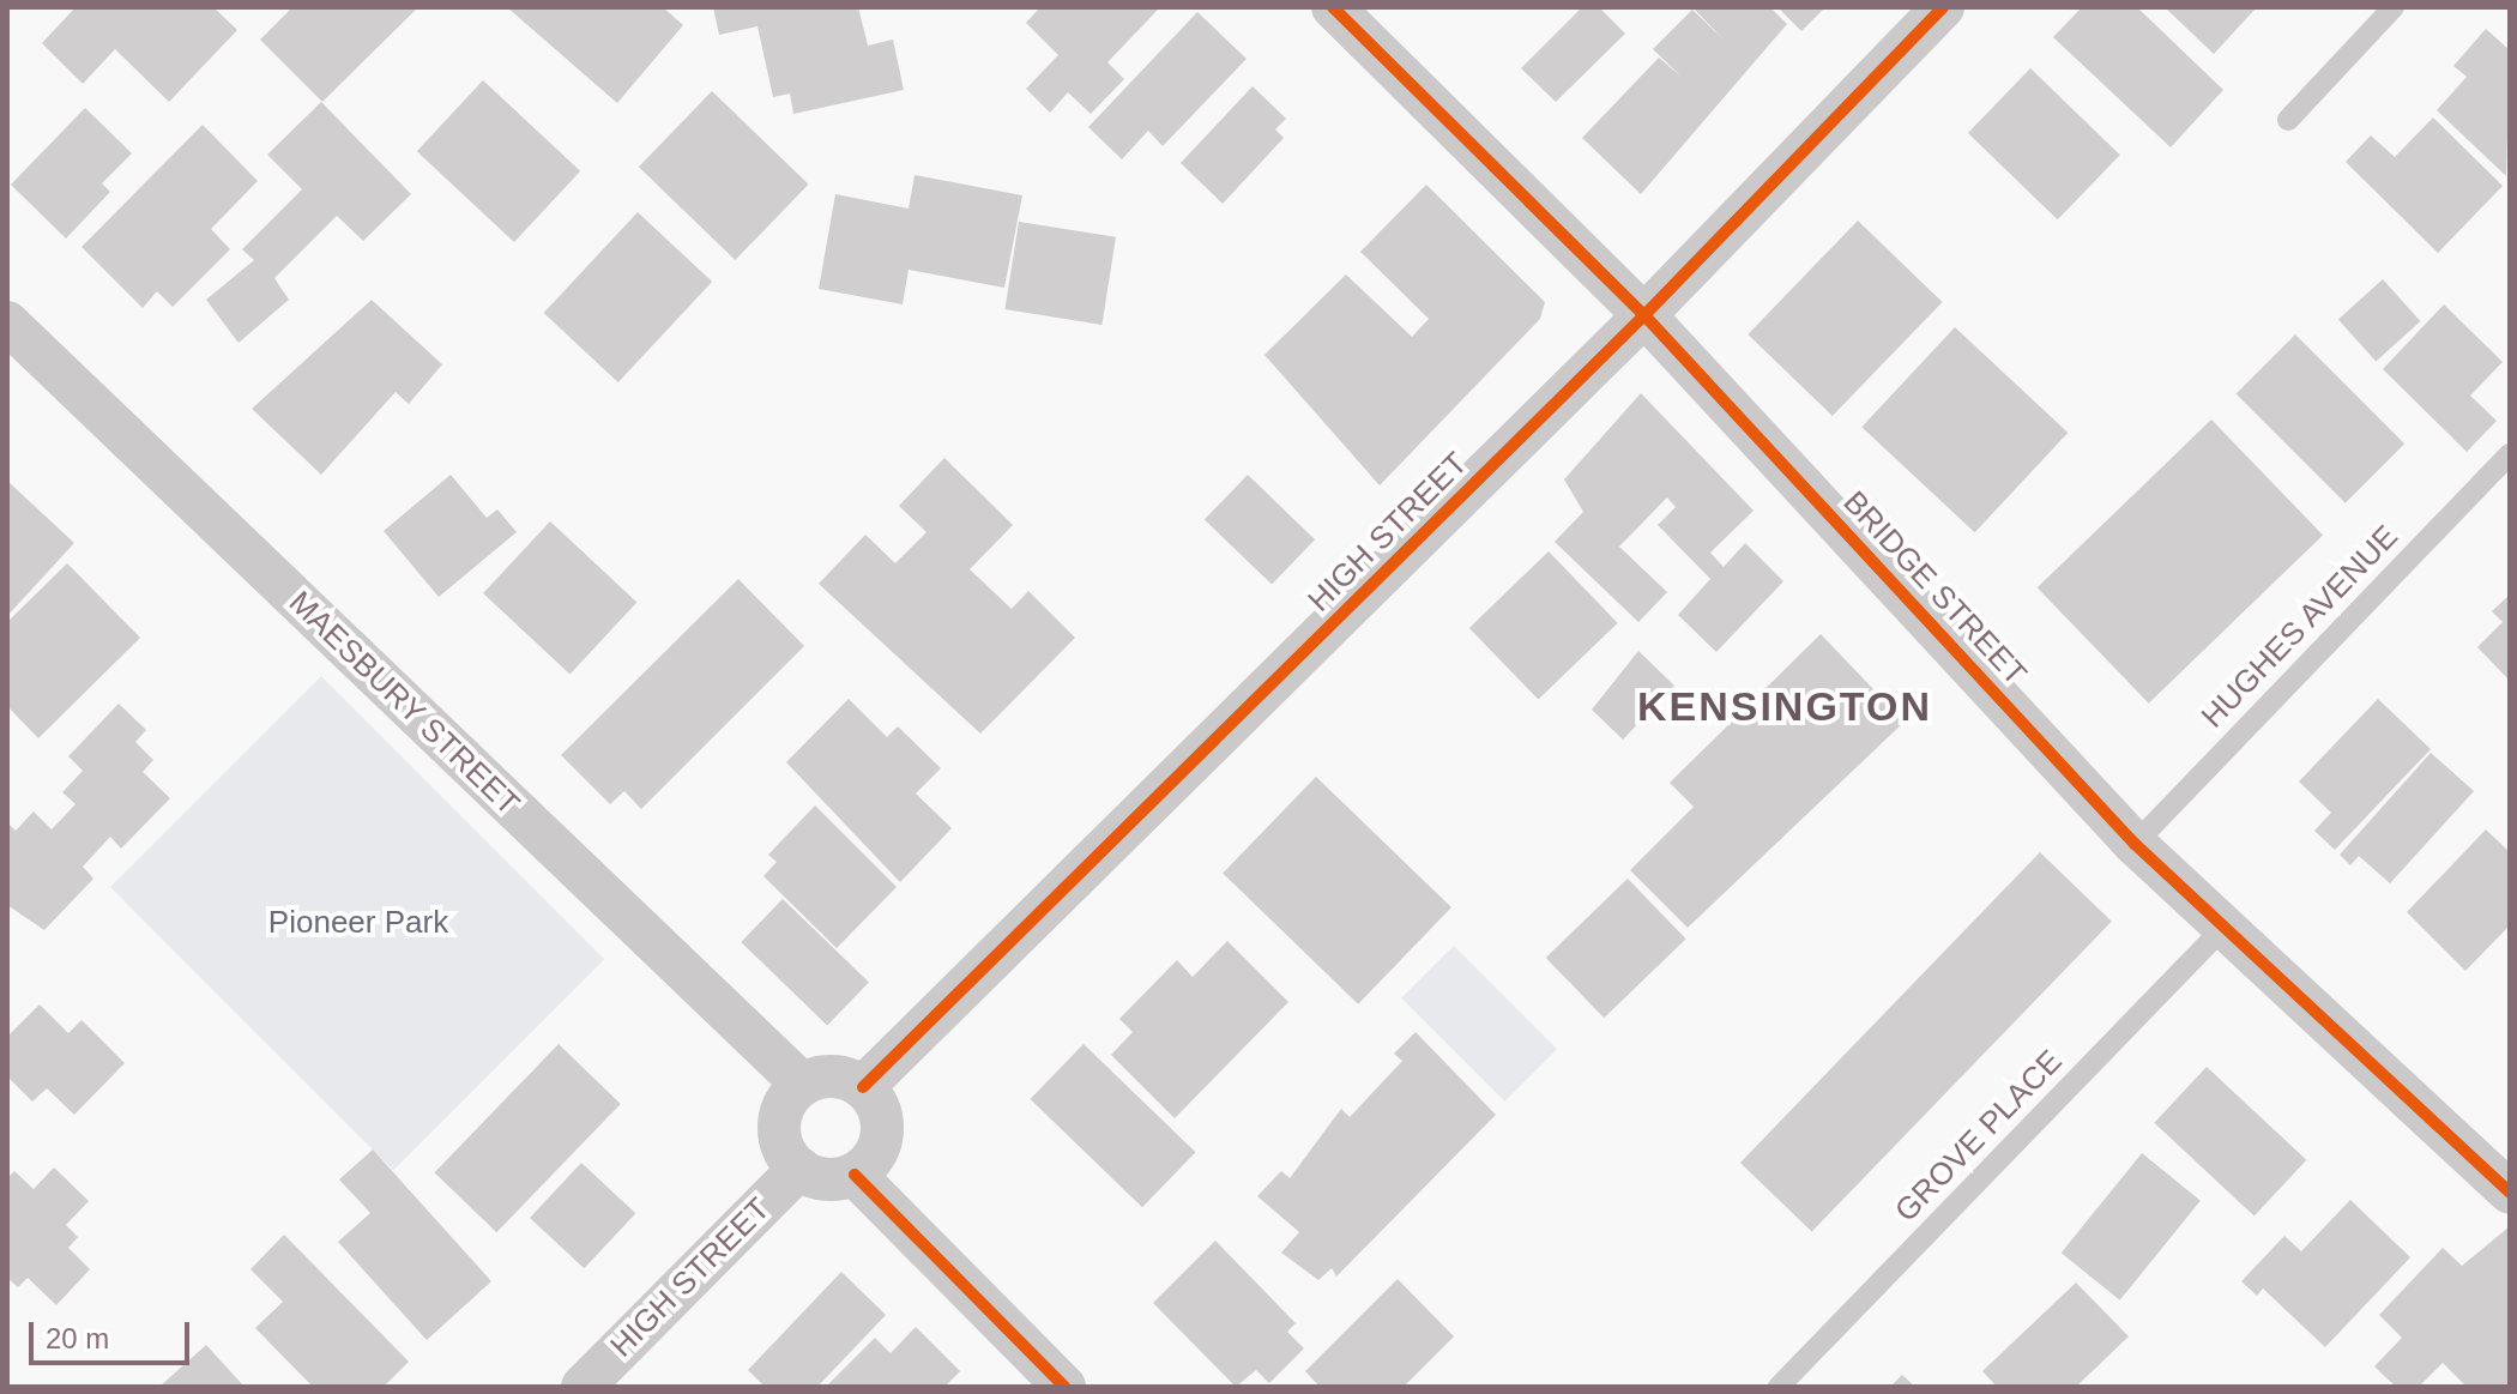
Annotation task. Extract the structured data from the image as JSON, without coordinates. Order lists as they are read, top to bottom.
{
  "streets": {
    "street": ["HIGH STREET", "BRIDGE STREET", "MAESBURY STREET"],
    "lane": ["HUGHES AVENUE", "GROVE PLACE"]
  },
  "crossings": [
    ["HIGH STREET", "BRIDGE STREET"],
    ["HIGH STREET", "MAESBURY STREET"],
    ["BRIDGE STREET", "HUGHES AVENUE"],
    ["BRIDGE STREET", "GROVE PLACE"]
  ],
  "districts": ["KENSINGTON"],
  "parks": ["Pioneer Park"],
  "scale_bar": "20 m"
}
